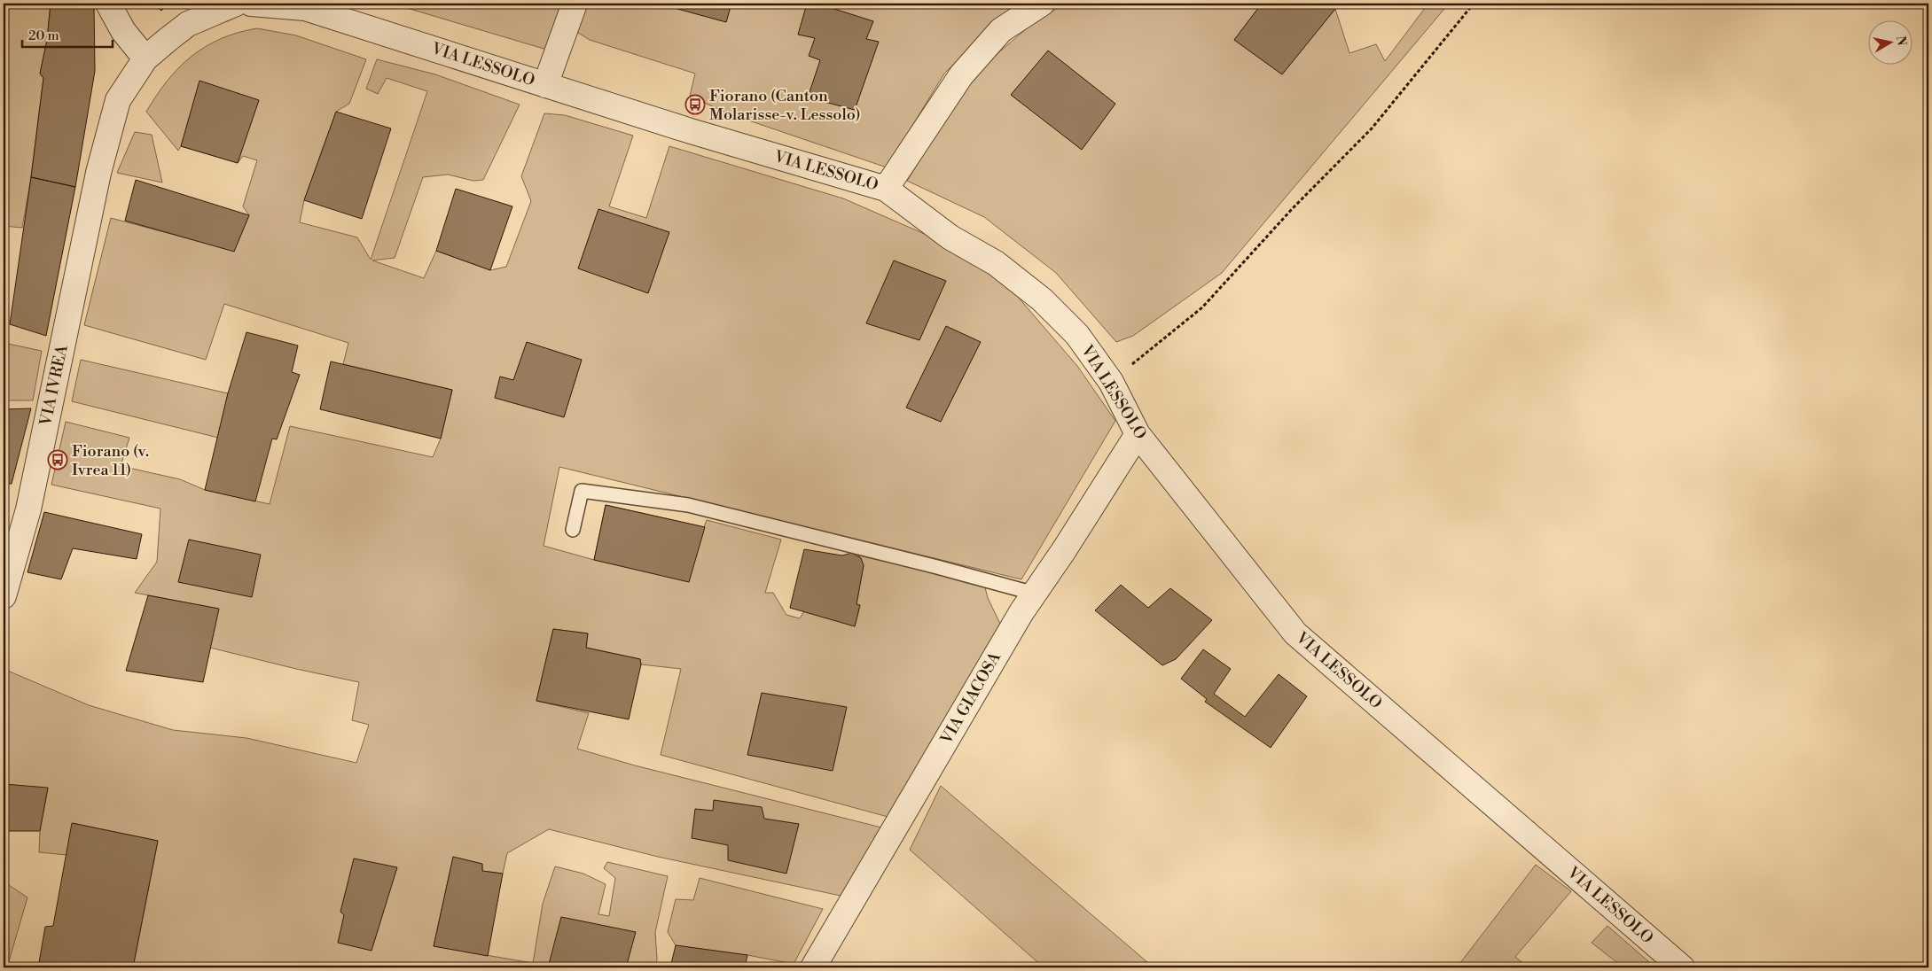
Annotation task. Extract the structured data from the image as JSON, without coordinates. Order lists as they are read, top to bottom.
{
  "streets": {
    "street": ["VIA LESSOLO", "VIA IVREA", "VIA GIACOSA"]
  },
  "crossings": [
    ["VIA LESSOLO", "VIA GIACOSA"]
  ],
  "places": {
    "bus stop": ["Fiorano (Canton Molarisse-v. Lessolo)", "Fiorano (v. Ivrea 11)"]
  },
  "scale_bar": "20 m",
  "north": "right"
}
